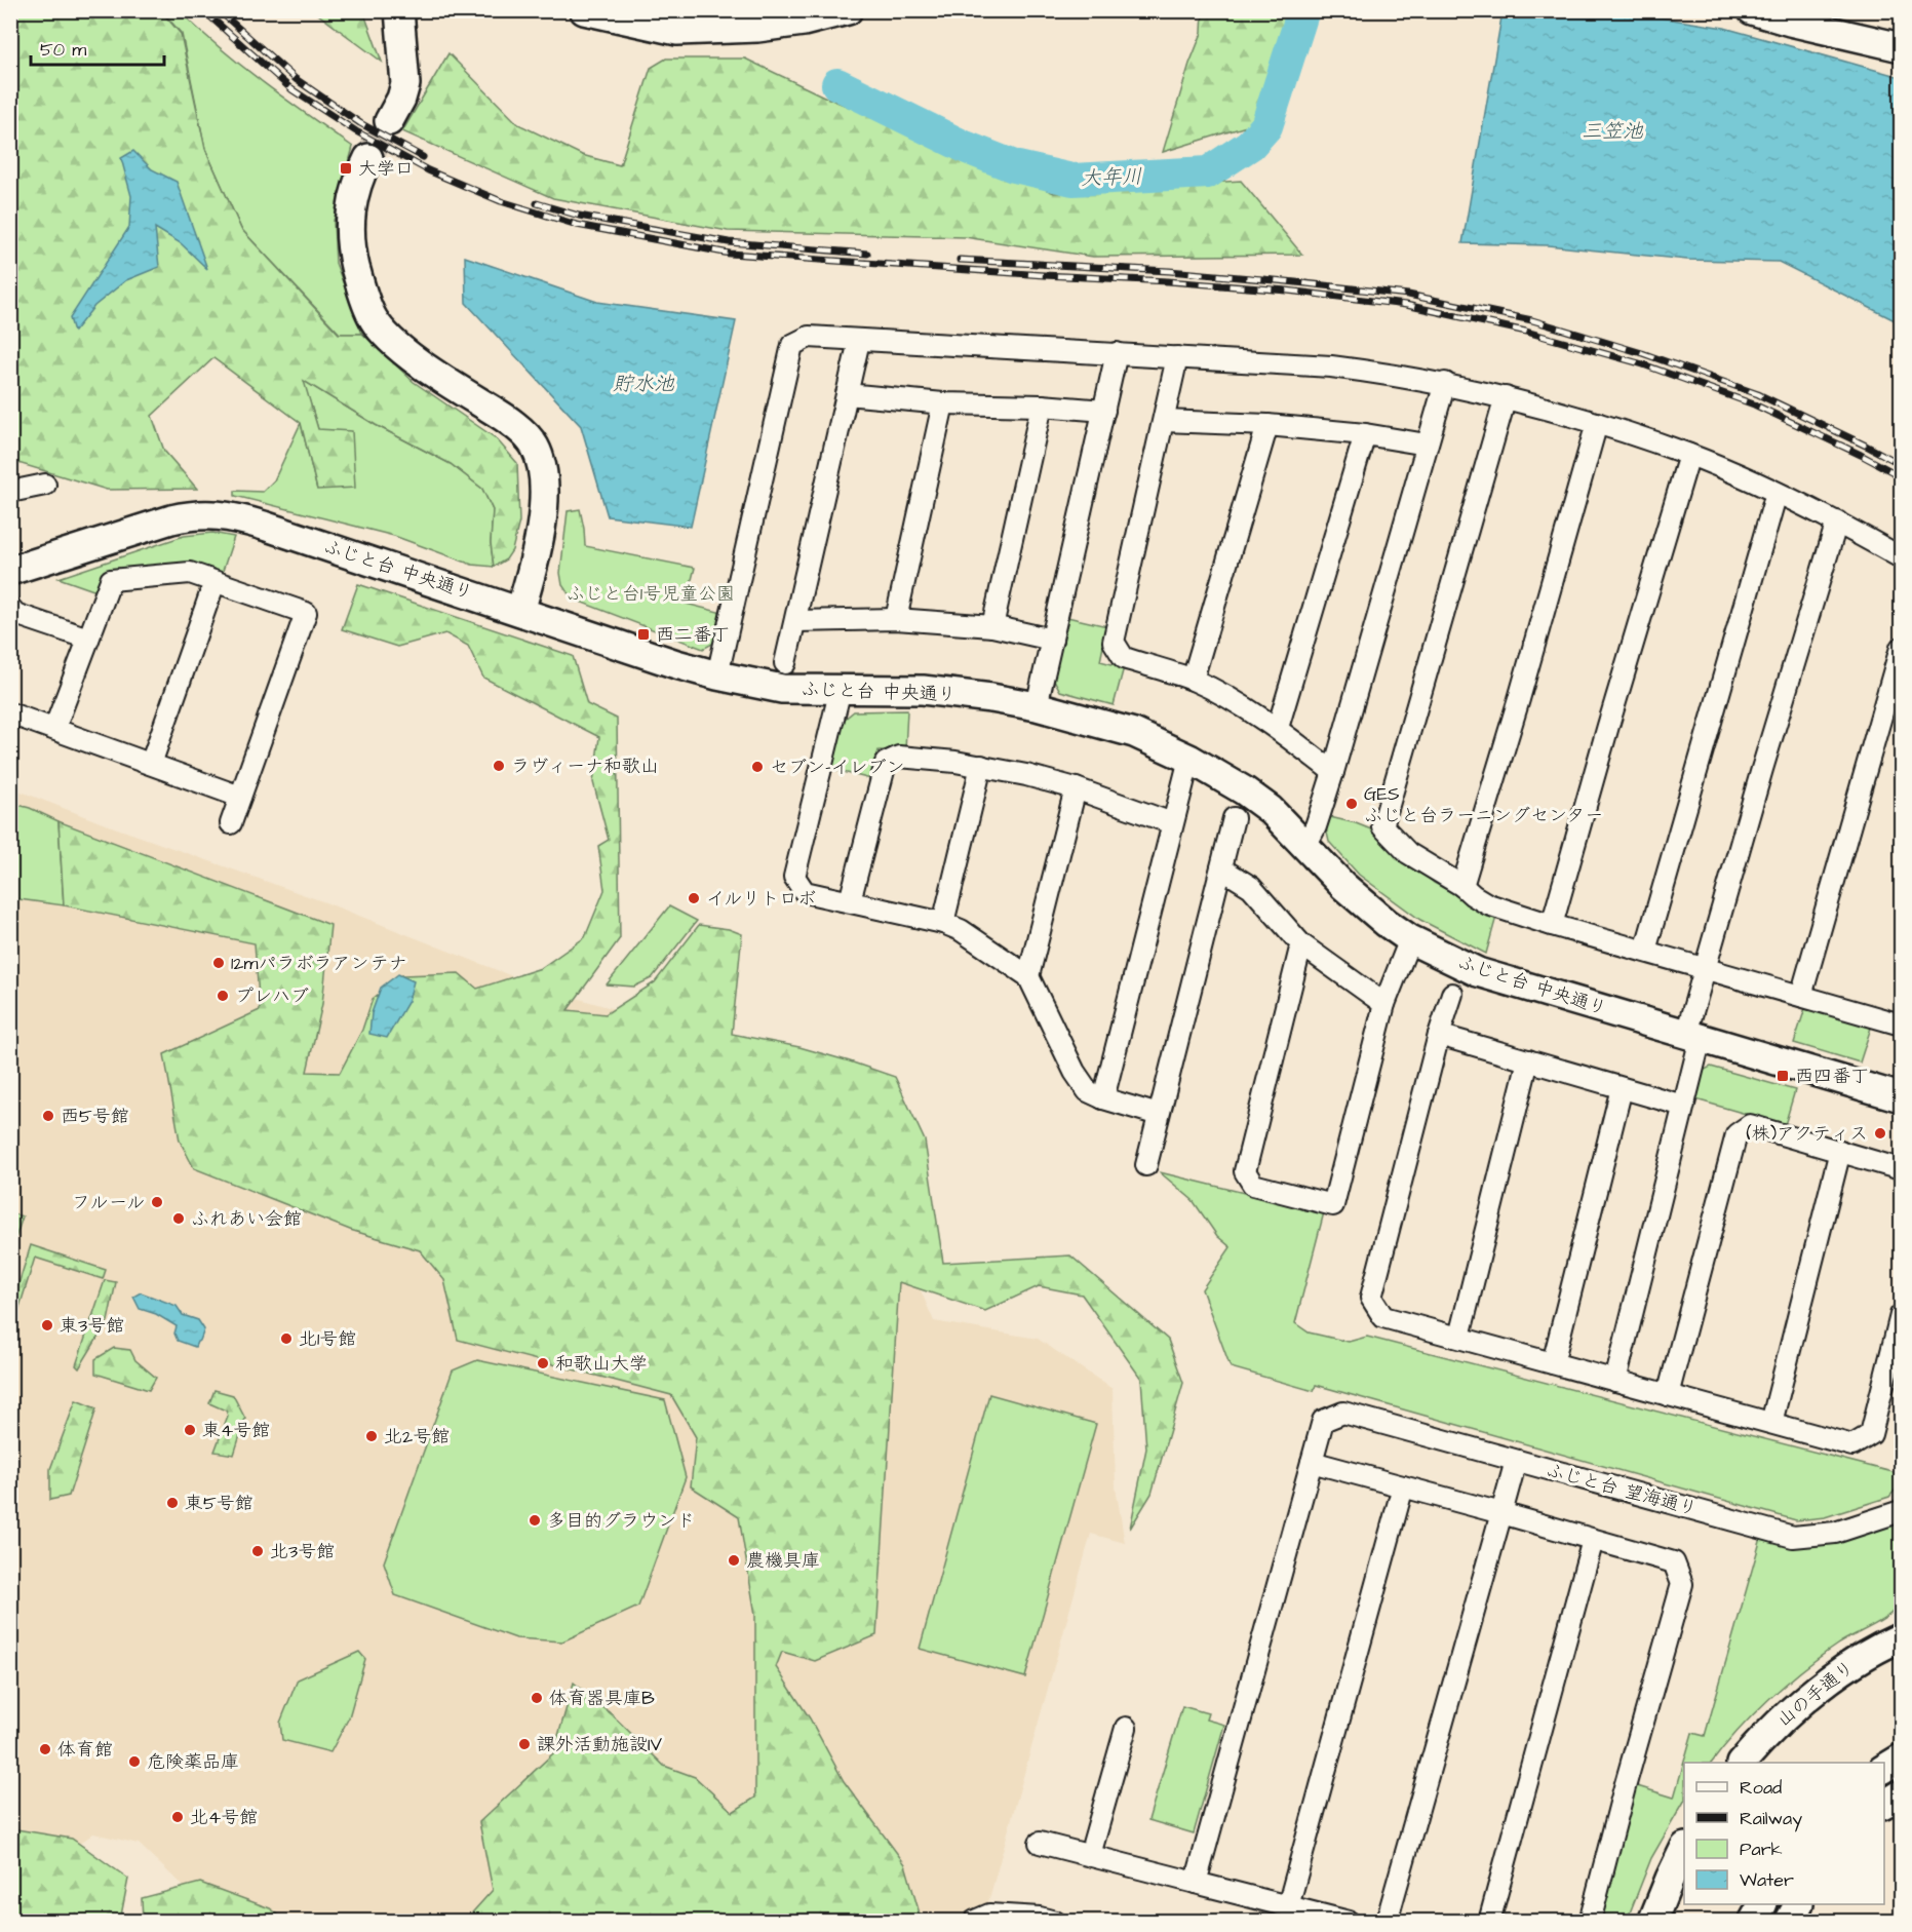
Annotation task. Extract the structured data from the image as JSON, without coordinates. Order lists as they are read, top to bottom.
{
  "streets": {
    "street": ["ふじと台 中央通り", "ふじと台 望海通り", "山の手通り"]
  },
  "water": ["三笠池", "大年川", "貯水池"],
  "parks": ["ふじと台1号児童公園"],
  "places": {
    "transit": ["大学口", "西二番丁", "西四番丁"],
    "other": [
      "ラヴィーナ和歌山",
      "セブン-イレブン",
      "GES ふじと台ラーニングセンター",
      "イルリトロボ",
      "12mパラボラアンテナ",
      "プレハブ",
      "西5号館",
      "(株)アクティス",
      "フルール",
      "ふれあい会館",
      "東3号館",
      "北1号館",
      "和歌山大学",
      "東4号館",
      "北2号館",
      "東5号館",
      "多目的グラウンド",
      "北3号館",
      "農機具庫",
      "体育器具庫B",
      "課外活動施設IV",
      "体育館",
      "危険薬品庫",
      "北4号館"
    ]
  },
  "legend": [
    "Road",
    "Railway",
    "Park",
    "Water"
  ],
  "scale_bar": "50 m"
}
